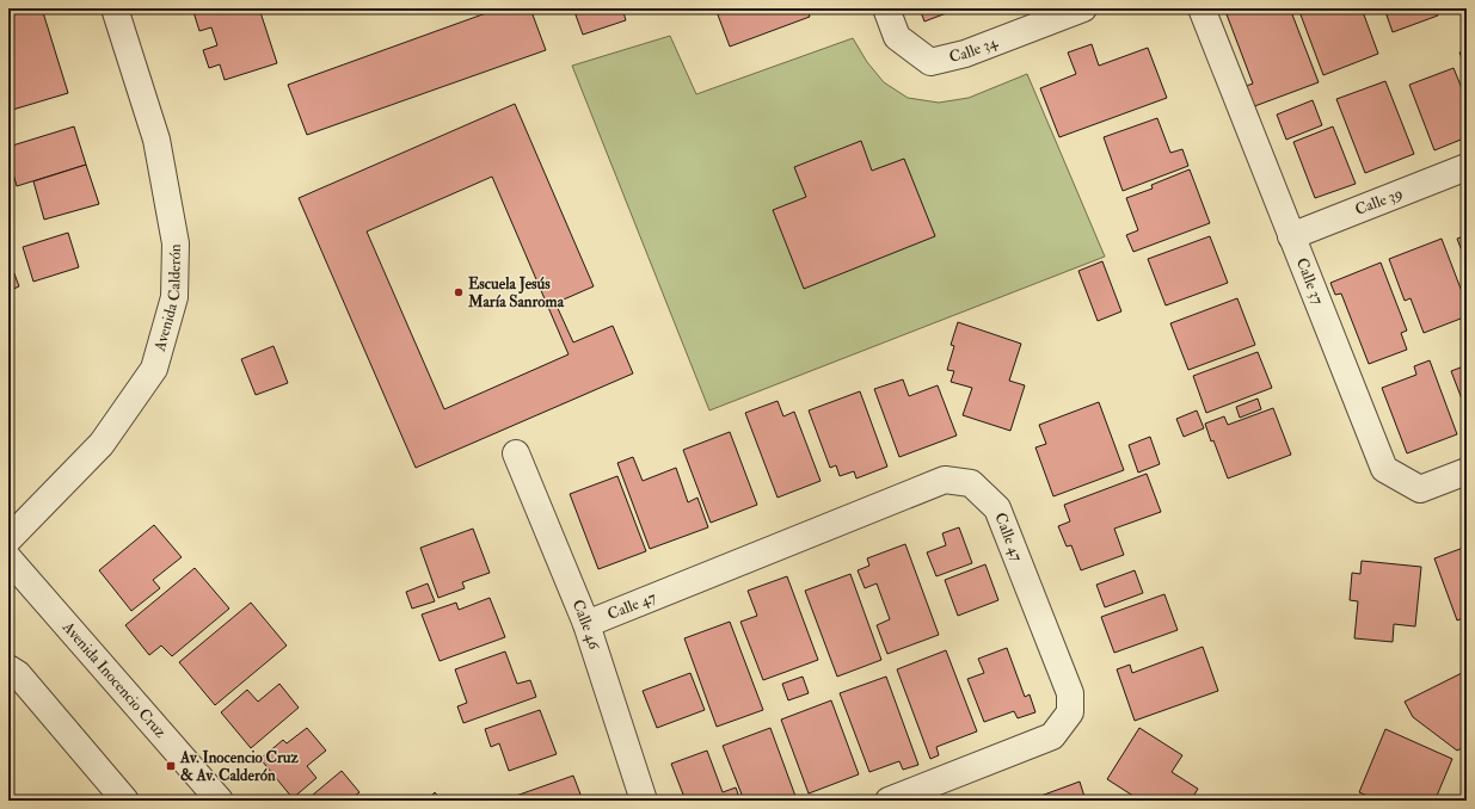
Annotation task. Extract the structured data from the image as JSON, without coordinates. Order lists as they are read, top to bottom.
{
  "streets": {
    "street": [
      "Calle 34",
      "Calle 39",
      "Calle 37",
      "Avenida Calderón",
      "Calle 47",
      "Calle 46",
      "Avenida Inocencio Cruz"
    ]
  },
  "crossings": [
    ["Calle 39", "Calle 37"],
    ["Calle 47", "Calle 46"]
  ],
  "places": {
    "other": ["Escuela Jesús María Sanroma"],
    "transit": ["Av. Inocencio Cruz & Av. Calderón"]
  }
}
